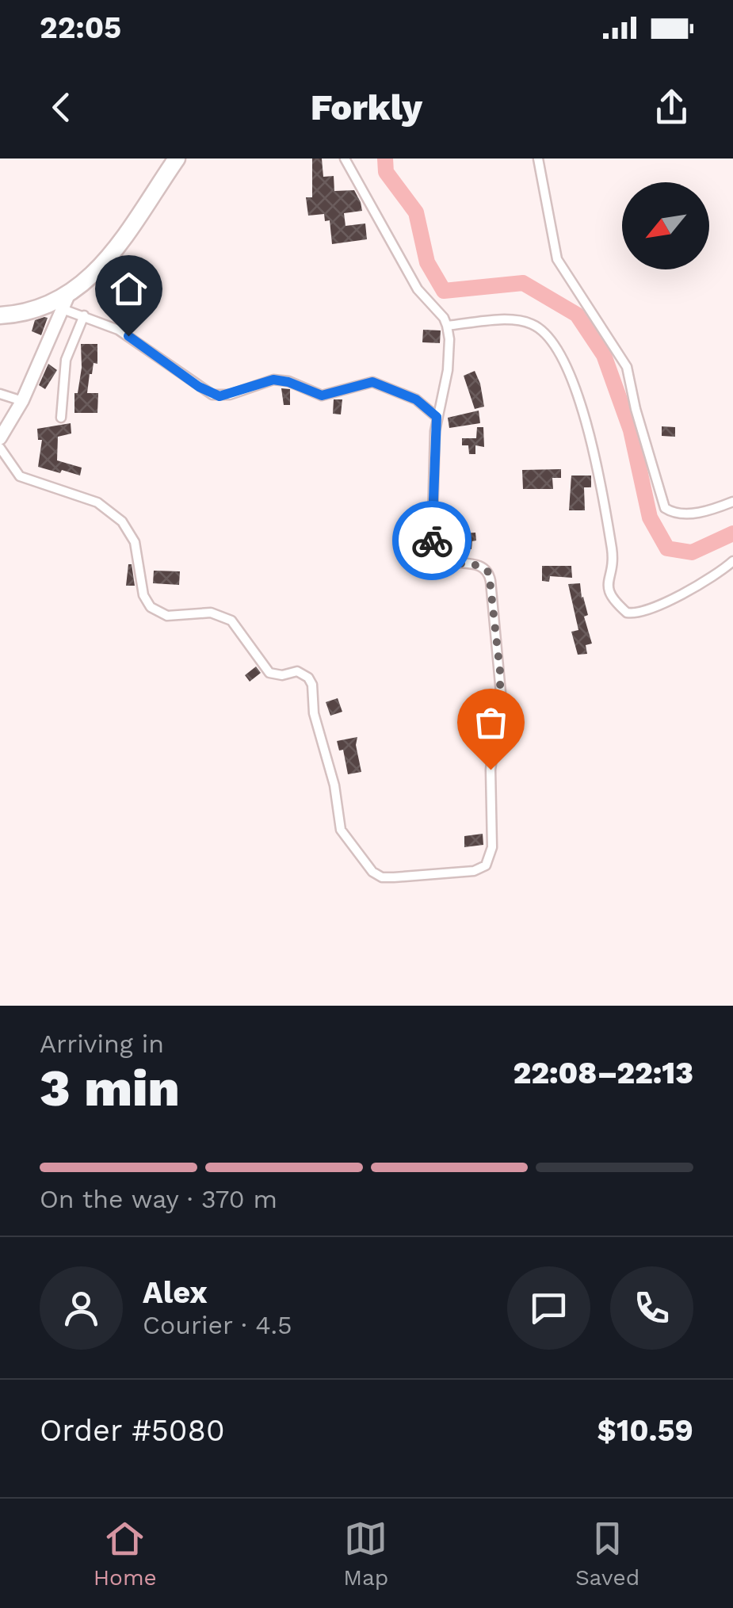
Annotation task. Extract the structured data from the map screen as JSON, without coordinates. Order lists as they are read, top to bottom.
{
  "north": "bottom left",
  "page": {
    "status": "22:05",
    "header": "Forkly",
    "heading": ["3 min", "Arriving in", "22:08–22:13"],
    "panel": [
      "Alex",
      "Courier · 4.5",
      "Order #5080",
      "$10.59"
    ],
    "bar": "On the way · 370 m",
    "tabs": ["Home", "Map", "Saved"]
  }
}
